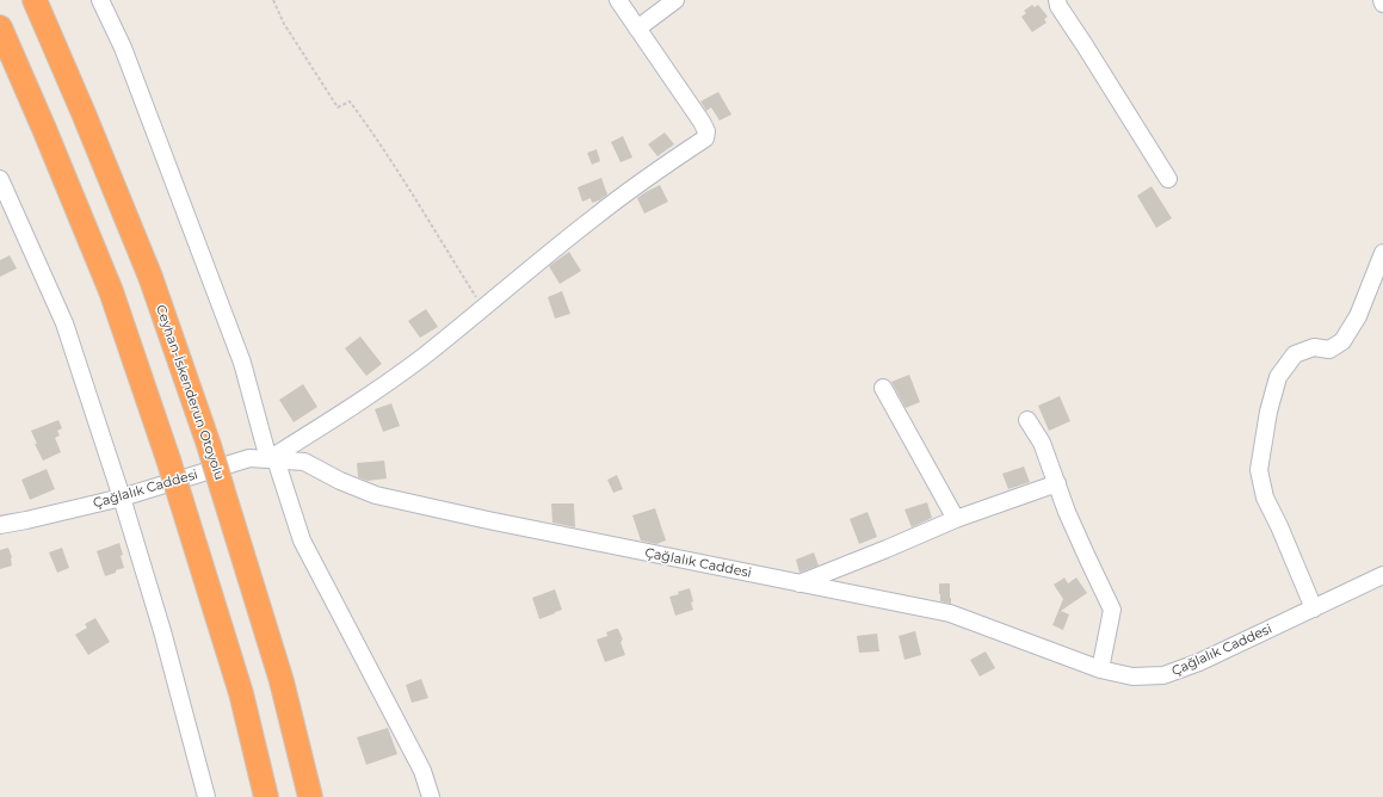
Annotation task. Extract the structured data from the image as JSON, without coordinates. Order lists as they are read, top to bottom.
{
  "streets": {
    "highway": ["Ceyhan-İskenderun Otoyolu"],
    "street": ["Çağlalık Caddesi"]
  }
}
